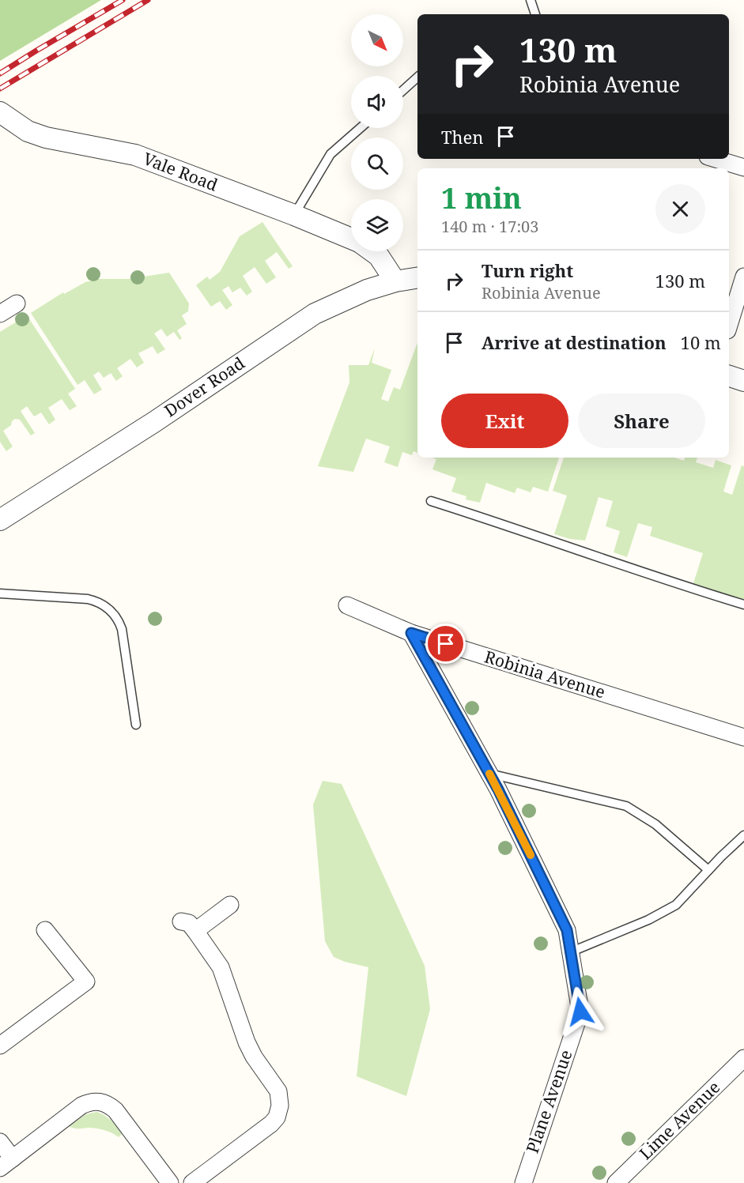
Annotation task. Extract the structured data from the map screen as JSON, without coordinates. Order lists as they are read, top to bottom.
{
  "streets": {
    "street": [
      "Vale Road",
      "Dover Road",
      "Robinia Avenue",
      "Plane Avenue",
      "Lime Avenue"
    ]
  },
  "crossings": [
    ["Vale Road", "Dover Road"],
    ["Robinia Avenue", "Plane Avenue"]
  ],
  "north": "bottom right",
  "page": {
    "turn": ["130 m", "Robinia Avenue"],
    "then": "Then",
    "heading": ["1 min", "140 m · 17:03"],
    "list": [
      {
        "name": "Turn right",
        "note": "Robinia Avenue",
        "value": "130 m"
      },
      {
        "name": "Arrive at destination",
        "value": "10 m"
      }
    ],
    "buttons": ["Exit", "Share"]
  }
}
